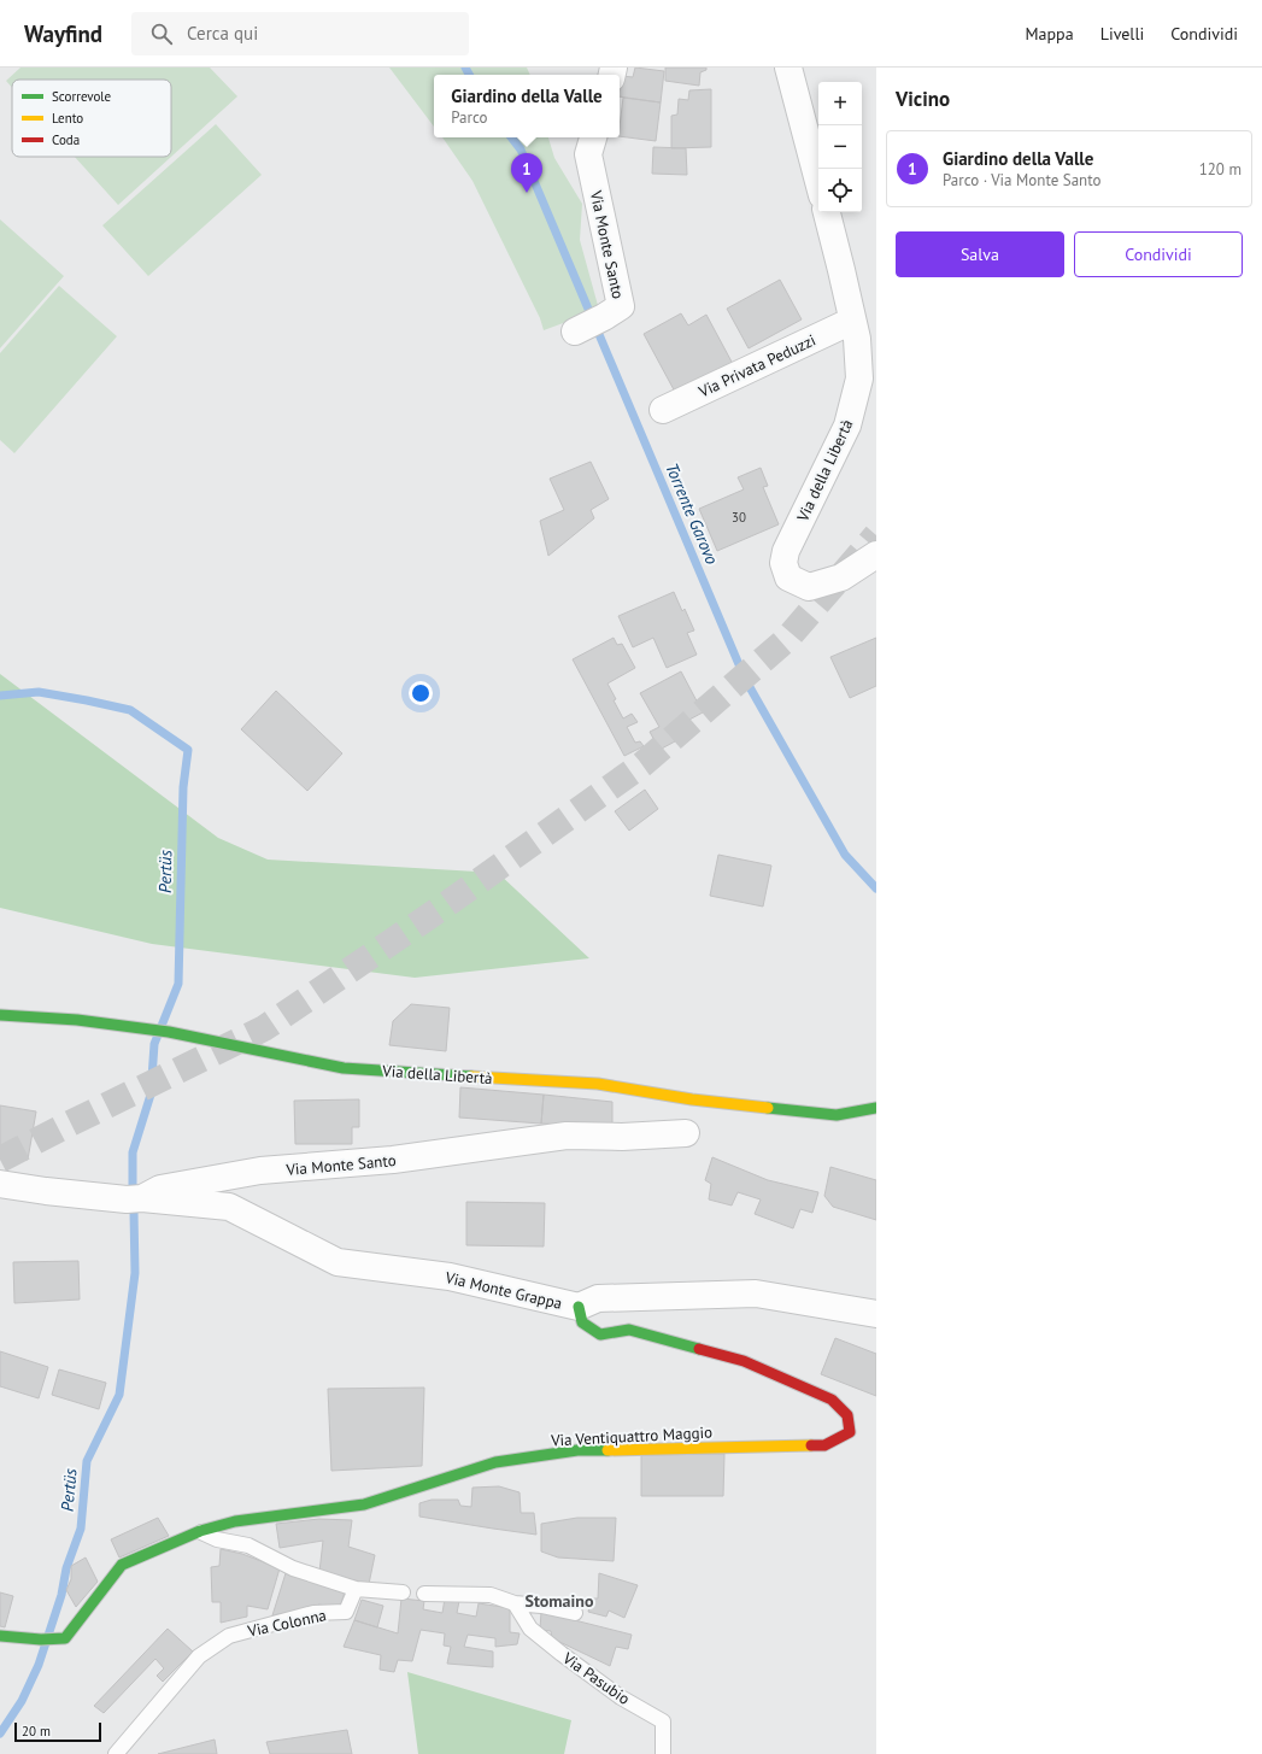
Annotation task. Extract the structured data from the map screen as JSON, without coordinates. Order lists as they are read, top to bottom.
{
  "streets": {
    "street": [
      "Via Monte Santo",
      "Via Privata Peduzzi",
      "Via della Libertà",
      "Via Monte Grappa",
      "Via Ventiquattro Maggio"
    ],
    "lane": ["Via Colonna", "Via Pasubio"]
  },
  "crossings": [
    ["Via Monte Santo", "Via Monte Grappa"],
    ["Via Privata Peduzzi", "Via della Libertà"],
    ["Via Monte Grappa", "Via Ventiquattro Maggio"]
  ],
  "districts": ["Stomaino"],
  "water": ["Torrente Garovo", "Pertüs"],
  "house_numbers": ["30"],
  "legend": ["Scorrevole", "Lento", "Coda"],
  "scale_bar": "20 m",
  "page": {
    "header": "Wayfind",
    "search": "Cerca qui",
    "nav": ["Mappa", "Livelli", "Condividi"],
    "heading": "Vicino",
    "popup": ["Giardino della Valle", "Parco"],
    "map_buttons": ["+", "−"],
    "list": [
      {
        "mark": "1",
        "name": "Giardino della Valle",
        "note": "Parco · Via Monte Santo",
        "value": "120 m"
      }
    ],
    "pins": "1",
    "buttons": ["Salva", "Condividi"],
    "scale": "20 m"
  }
}
